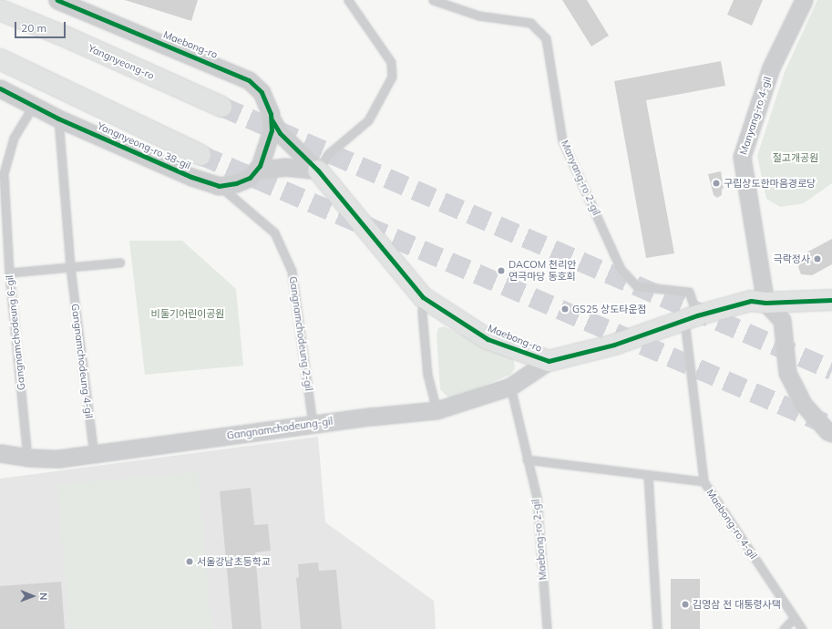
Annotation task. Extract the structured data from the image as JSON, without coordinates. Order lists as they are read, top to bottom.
{
  "streets": {
    "street": [
      "Maebong-ro",
      "Yangnyeong-ro",
      "Manyang-ro 4-gil",
      "Yangnyeong-ro 38-gil",
      "Gangnamchodeung-gil"
    ],
    "lane": [
      "Manyang-ro 2-gil",
      "Gangnamchodeung 6-gil",
      "Gangnamchodeung 2-gil",
      "Gangnamchodeung 4-gil",
      "Maebong-ro 4-gil",
      "Maebong-ro 2-gil"
    ]
  },
  "crossings": [
    ["Maebong-ro", "Manyang-ro 4-gil"],
    ["Maebong-ro", "Yangnyeong-ro 38-gil"],
    ["Maebong-ro", "Manyang-ro 2-gil"],
    ["Maebong-ro", "Gangnamchodeung-gil"],
    ["Maebong-ro", "Maebong-ro 4-gil"],
    ["Yangnyeong-ro 38-gil", "Gangnamchodeung 6-gil"],
    ["Yangnyeong-ro 38-gil", "Gangnamchodeung 2-gil"],
    ["Yangnyeong-ro 38-gil", "Gangnamchodeung 4-gil"],
    ["Manyang-ro 2-gil", "Maebong-ro 4-gil"],
    ["Gangnamchodeung 6-gil", "Gangnamchodeung-gil"],
    ["Gangnamchodeung 2-gil", "Gangnamchodeung-gil"],
    ["Gangnamchodeung 4-gil", "Gangnamchodeung-gil"],
    ["Gangnamchodeung-gil", "Maebong-ro 2-gil"]
  ],
  "parks": ["절고개공원", "비둘기어린이공원"],
  "places": [
    "구립상도한마음경로당",
    "극락정사",
    "DACOM 천리안 연극마당 동호회",
    "GS25 상도타운점",
    "서울강남초등학교",
    "김영삼 전 대통령사택"
  ],
  "scale_bar": "20 m",
  "north": "right"
}
